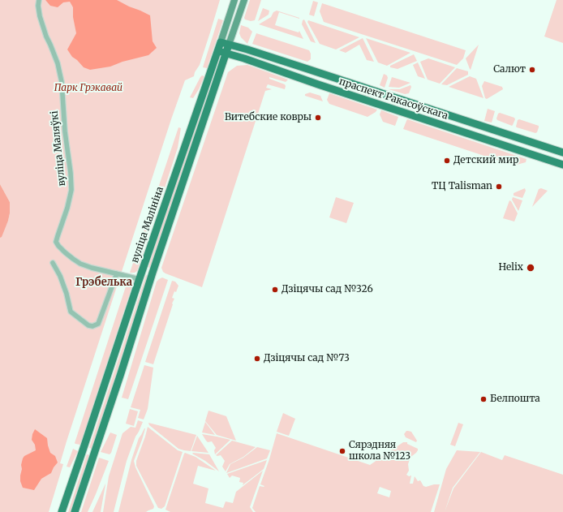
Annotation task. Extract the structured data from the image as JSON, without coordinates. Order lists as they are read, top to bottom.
{
  "streets": {
    "main road": ["праспект Ракасоўскага", "вуліца Малініна"],
    "street": ["вуліца Маляўкі"]
  },
  "crossings": [
    ["праспект Ракасоўскага", "вуліца Малініна"],
    ["вуліца Маляўкі", "вуліца Малініна"]
  ],
  "districts": ["Грэбелька"],
  "parks": ["Парк Грэкавай"],
  "places": [
    "Салют",
    "Витебские ковры",
    "Детский мир",
    "ТЦ Talisman",
    "Helix",
    "Дзіцячы сад №326",
    "Дзіцячы сад №73",
    "Белпошта",
    "Сярэдняя школа №123"
  ]
}
